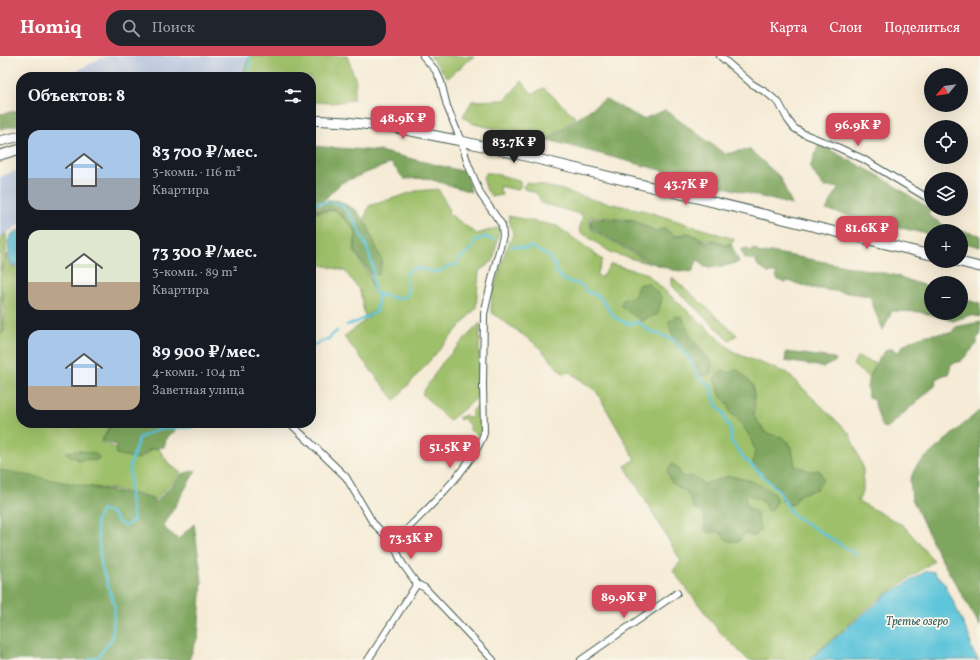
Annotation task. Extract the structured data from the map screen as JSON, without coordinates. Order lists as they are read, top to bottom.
{
  "water": ["Третье озеро"],
  "north": "bottom left",
  "page": {
    "header": "Homiq",
    "search": "Поиск",
    "nav": ["Карта", "Слои", "Поделиться"],
    "map_buttons": ["+", "−"],
    "heading": "Объектов: 8",
    "price": [
      "48.9K ₽",
      "96.9K ₽",
      "83.7K ₽",
      "43.7K ₽",
      "81.6K ₽",
      "51.5K ₽",
      "73.3K ₽",
      "89.9K ₽"
    ],
    "list": [
      {
        "name": "83 700 ₽/мес.",
        "note": "3-комн. · 116 m² · Квартира"
      },
      {
        "name": "73 300 ₽/мес.",
        "note": "3-комн. · 89 m² · Квартира"
      },
      {
        "name": "89 900 ₽/мес.",
        "note": "4-комн. · 104 m² · Заветная улица"
      }
    ]
  }
}
